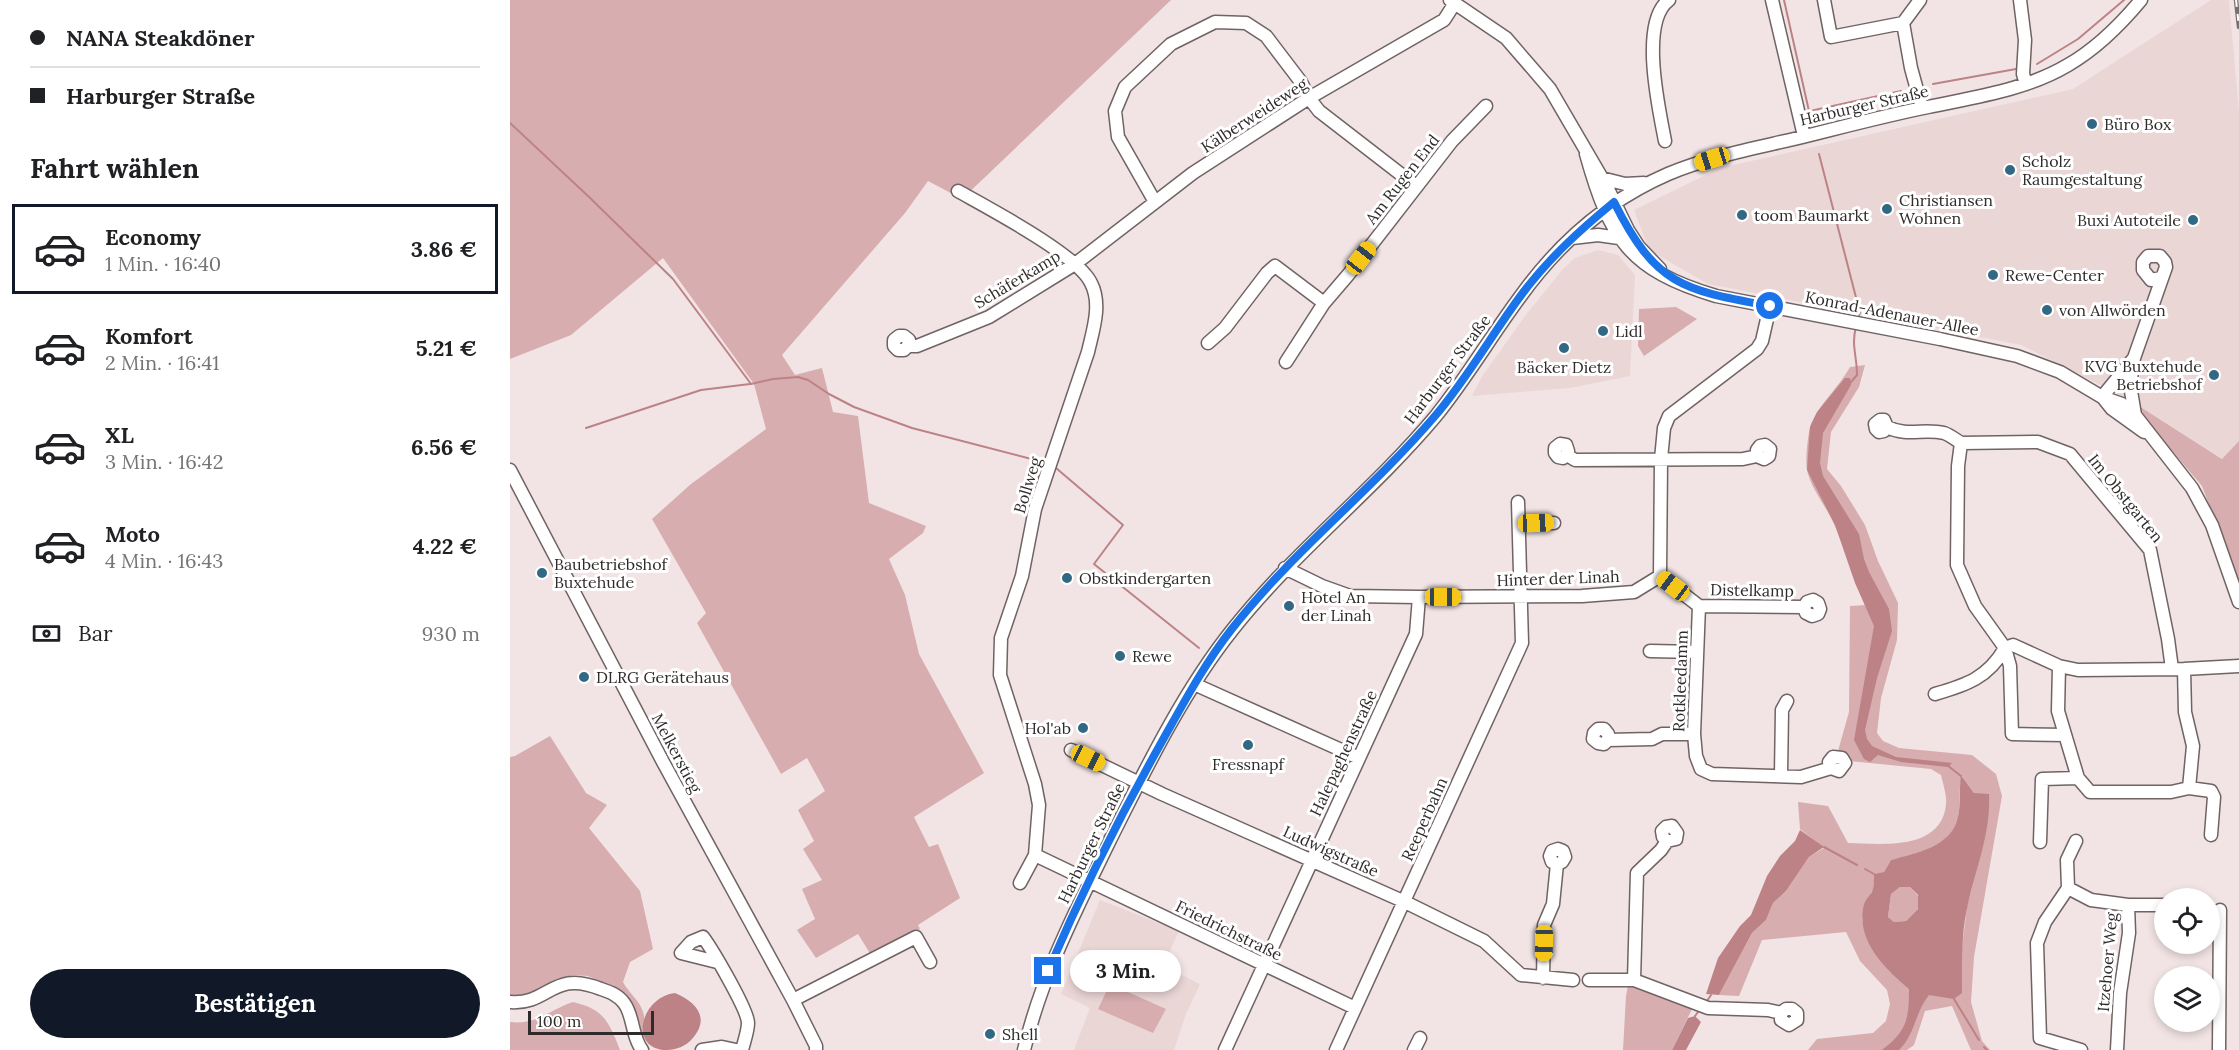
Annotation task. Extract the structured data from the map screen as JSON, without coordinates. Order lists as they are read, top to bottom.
{
  "streets": {
    "street": [
      "Harburger Straße",
      "Kälberweideweg",
      "Am Rugen End",
      "Schäferkamp",
      "Konrad-Adenauer-Allee",
      "Bollweg",
      "Im Obstgarten",
      "Hinter der Linah",
      "Distelkamp",
      "Rotkleedamm",
      "Melkerstieg",
      "Halepaghenstraße",
      "Reeperbahn",
      "Ludwigstraße",
      "Friedrichstraße",
      "Itzehoer Weg"
    ]
  },
  "crossings": [
    ["Harburger Straße", "Konrad-Adenauer-Allee"],
    ["Harburger Straße", "Hinter der Linah"],
    ["Harburger Straße", "Ludwigstraße"],
    ["Harburger Straße", "Friedrichstraße"],
    ["Kälberweideweg", "Schäferkamp"],
    ["Kälberweideweg", "Bollweg"],
    ["Schäferkamp", "Bollweg"],
    ["Hinter der Linah", "Halepaghenstraße"],
    ["Hinter der Linah", "Reeperbahn"],
    ["Distelkamp", "Rotkleedamm"],
    ["Halepaghenstraße", "Ludwigstraße"],
    ["Halepaghenstraße", "Friedrichstraße"],
    ["Reeperbahn", "Ludwigstraße"],
    ["Reeperbahn", "Friedrichstraße"]
  ],
  "places": [
    "Büro Box",
    "Scholz Raumgestaltung",
    "Christiansen Wohnen",
    "toom Baumarkt",
    "Buxi Autoteile",
    "Rewe-Center",
    "von Allwörden",
    "Lidl",
    "Bäcker Dietz",
    "KVG Buxtehude Betriebshof",
    "Baubetriebshof Buxtehude",
    "Obstkindergarten",
    "Hotel An der Linah",
    "Rewe",
    "DLRG Gerätehaus",
    "Hol'ab",
    "Fressnapf",
    "Shell"
  ],
  "scale_bar": "100 m",
  "page": {
    "banner": ["NANA Steakdöner", "Harburger Straße"],
    "heading": "Fahrt wählen",
    "list": [
      {
        "name": "Economy",
        "note": "1 Min. · 16:40",
        "value": "3.86 €"
      },
      {
        "name": "Komfort",
        "note": "2 Min. · 16:41",
        "value": "5.21 €"
      },
      {
        "name": "XL",
        "note": "3 Min. · 16:42",
        "value": "6.56 €"
      },
      {
        "name": "Moto",
        "note": "4 Min. · 16:43",
        "value": "4.22 €"
      }
    ],
    "pay": ["Bar", "930 m"],
    "bubble": "3 Min.",
    "buttons": "Bestätigen",
    "scale": "100 m"
  }
}
